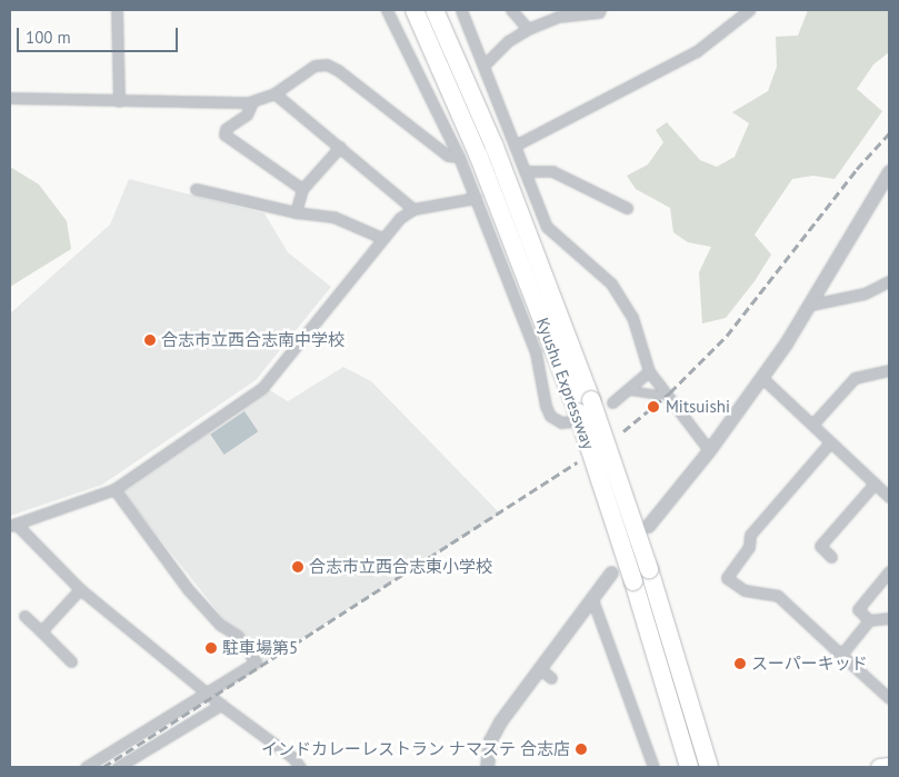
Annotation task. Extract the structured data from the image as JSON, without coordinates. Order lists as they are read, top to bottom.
{
  "streets": {
    "highway": ["Kyushu Expressway"]
  },
  "places": [
    "合志市立西合志南中学校",
    "Mitsuishi",
    "合志市立西合志東小学校",
    "駐車場第5",
    "スーパーキッド",
    "インドカレーレストラン ナマステ 合志店"
  ],
  "scale_bar": "100 m"
}
